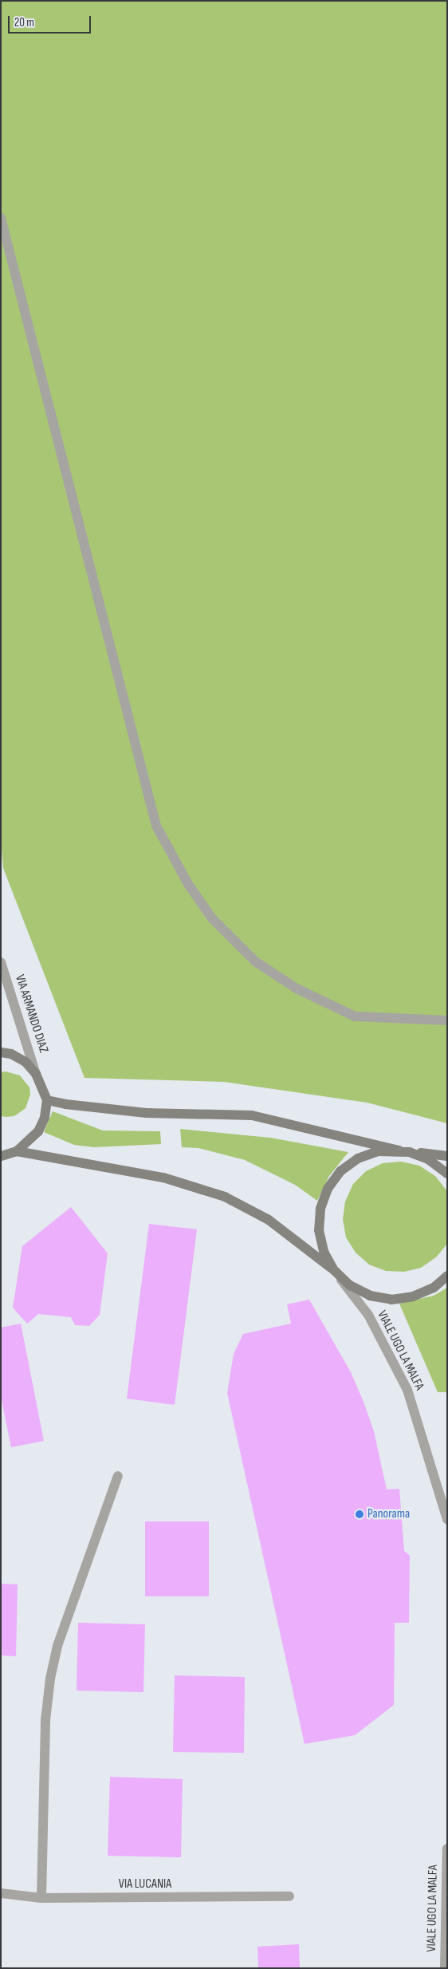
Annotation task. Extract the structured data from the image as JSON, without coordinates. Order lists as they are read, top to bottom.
{
  "streets": {
    "street": ["VIA ARMANDO DIAZ", "VIALE UGO LA MALFA", "VIA LUCANIA"]
  },
  "places": ["Panorama"],
  "scale_bar": "20 m"
}
